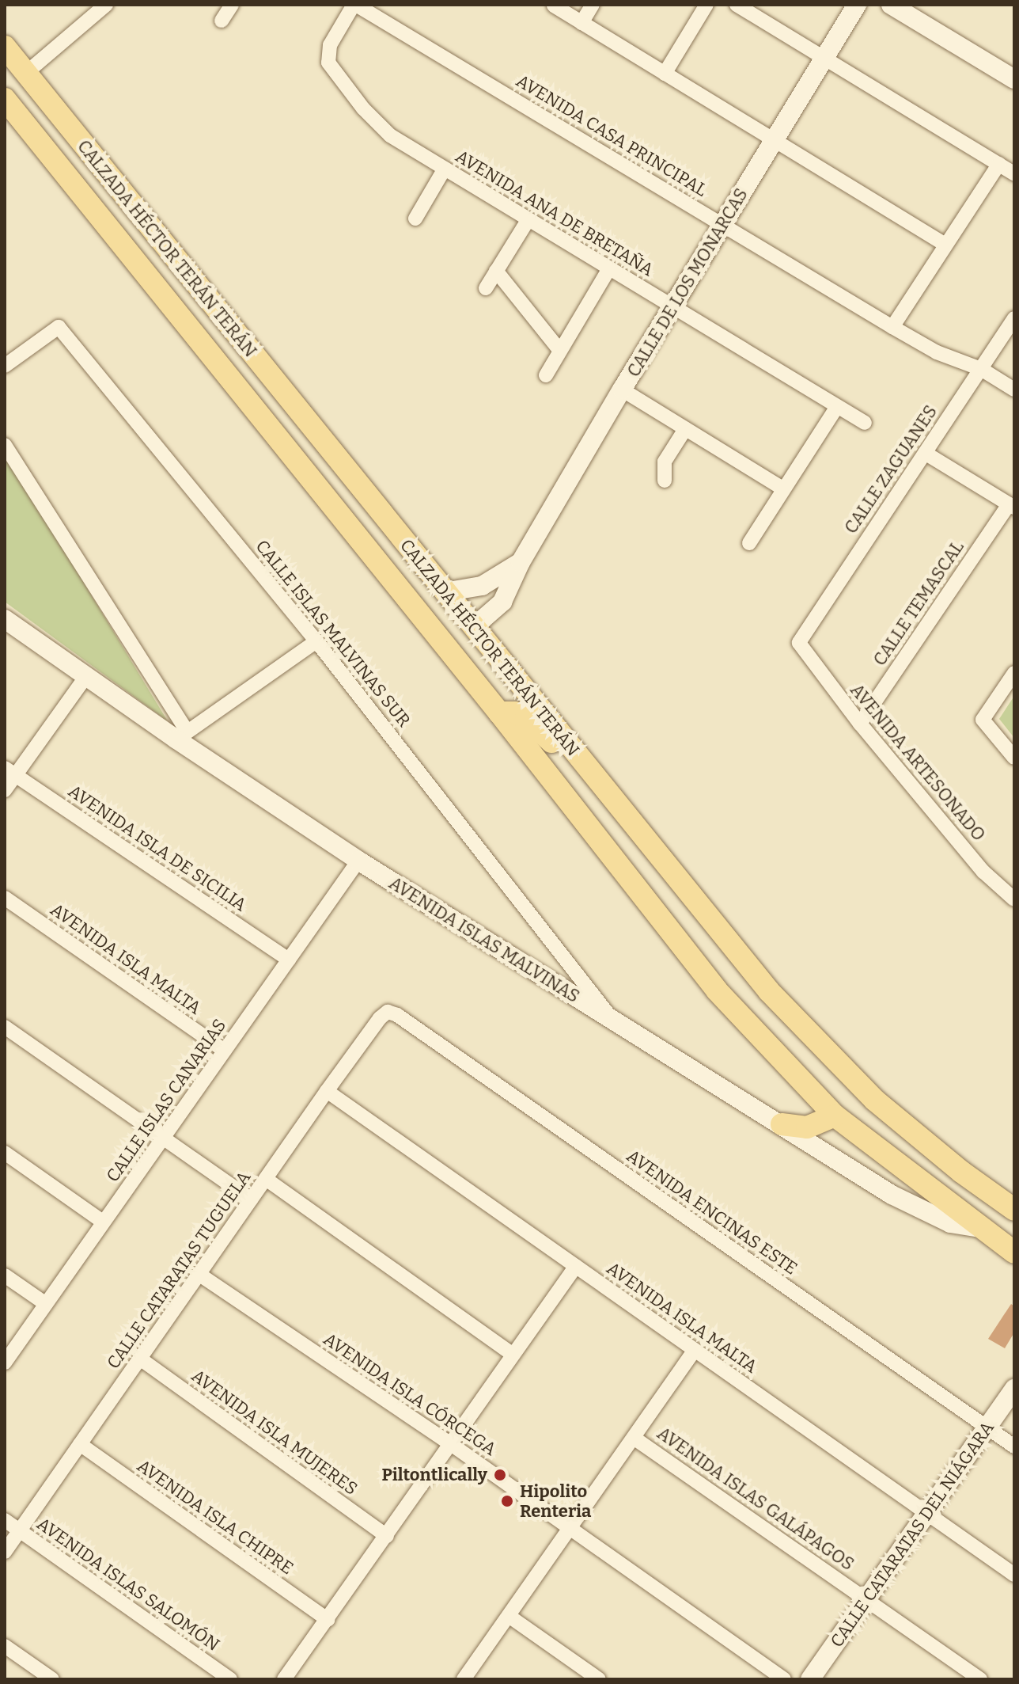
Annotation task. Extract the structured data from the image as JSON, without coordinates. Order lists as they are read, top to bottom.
{
  "streets": {
    "main road": ["CALZADA HÉCTOR TERÁN TERÁN"],
    "street": [
      "AVENIDA CASA PRINCIPAL",
      "AVENIDA ANA DE BRETAÑA",
      "CALLE DE LOS MONARCAS",
      "CALLE ZAGUANES",
      "CALLE TEMASCAL",
      "CALLE ISLAS MALVINAS SUR",
      "AVENIDA ARTESONADO",
      "AVENIDA ISLA DE SICILIA",
      "AVENIDA ISLAS MALVINAS",
      "AVENIDA ISLA MALTA",
      "CALLE ISLAS CANARIAS",
      "AVENIDA ENCINAS ESTE",
      "CALLE CATARATAS TUGUELA",
      "AVENIDA ISLA CÓRCEGA",
      "AVENIDA ISLA MUJERES",
      "AVENIDA ISLAS GALÁPAGOS",
      "AVENIDA ISLA CHIPRE",
      "CALLE CATARATAS DEL NIÁGARA",
      "AVENIDA ISLAS SALOMÓN"
    ]
  },
  "crossings": [
    ["AVENIDA CASA PRINCIPAL", "AVENIDA ANA DE BRETAÑA"],
    ["AVENIDA CASA PRINCIPAL", "CALLE DE LOS MONARCAS"],
    ["AVENIDA CASA PRINCIPAL", "CALLE ZAGUANES"],
    ["AVENIDA ANA DE BRETAÑA", "CALLE DE LOS MONARCAS"],
    ["CALZADA HÉCTOR TERÁN TERÁN", "CALLE DE LOS MONARCAS"],
    ["CALZADA HÉCTOR TERÁN TERÁN", "AVENIDA ISLAS MALVINAS"],
    ["CALLE ZAGUANES", "AVENIDA ARTESONADO"],
    ["CALLE TEMASCAL", "AVENIDA ARTESONADO"],
    ["CALLE ISLAS MALVINAS SUR", "AVENIDA ISLAS MALVINAS"],
    ["AVENIDA ISLA DE SICILIA", "CALLE ISLAS CANARIAS"],
    ["AVENIDA ISLAS MALVINAS", "CALLE ISLAS CANARIAS"],
    ["AVENIDA ISLA MALTA", "CALLE ISLAS CANARIAS"],
    ["AVENIDA ISLA MALTA", "CALLE CATARATAS TUGUELA"],
    ["AVENIDA ISLA MALTA", "CALLE CATARATAS DEL NIÁGARA"],
    ["AVENIDA ENCINAS ESTE", "CALLE CATARATAS TUGUELA"],
    ["AVENIDA ENCINAS ESTE", "CALLE CATARATAS DEL NIÁGARA"],
    ["CALLE CATARATAS TUGUELA", "AVENIDA ISLA CÓRCEGA"],
    ["CALLE CATARATAS TUGUELA", "AVENIDA ISLA MUJERES"],
    ["CALLE CATARATAS TUGUELA", "AVENIDA ISLA CHIPRE"],
    ["CALLE CATARATAS TUGUELA", "AVENIDA ISLAS SALOMÓN"],
    ["AVENIDA ISLAS GALÁPAGOS", "CALLE CATARATAS DEL NIÁGARA"]
  ],
  "places": ["Piltontlically", "Hipolito Renteria"]
}
